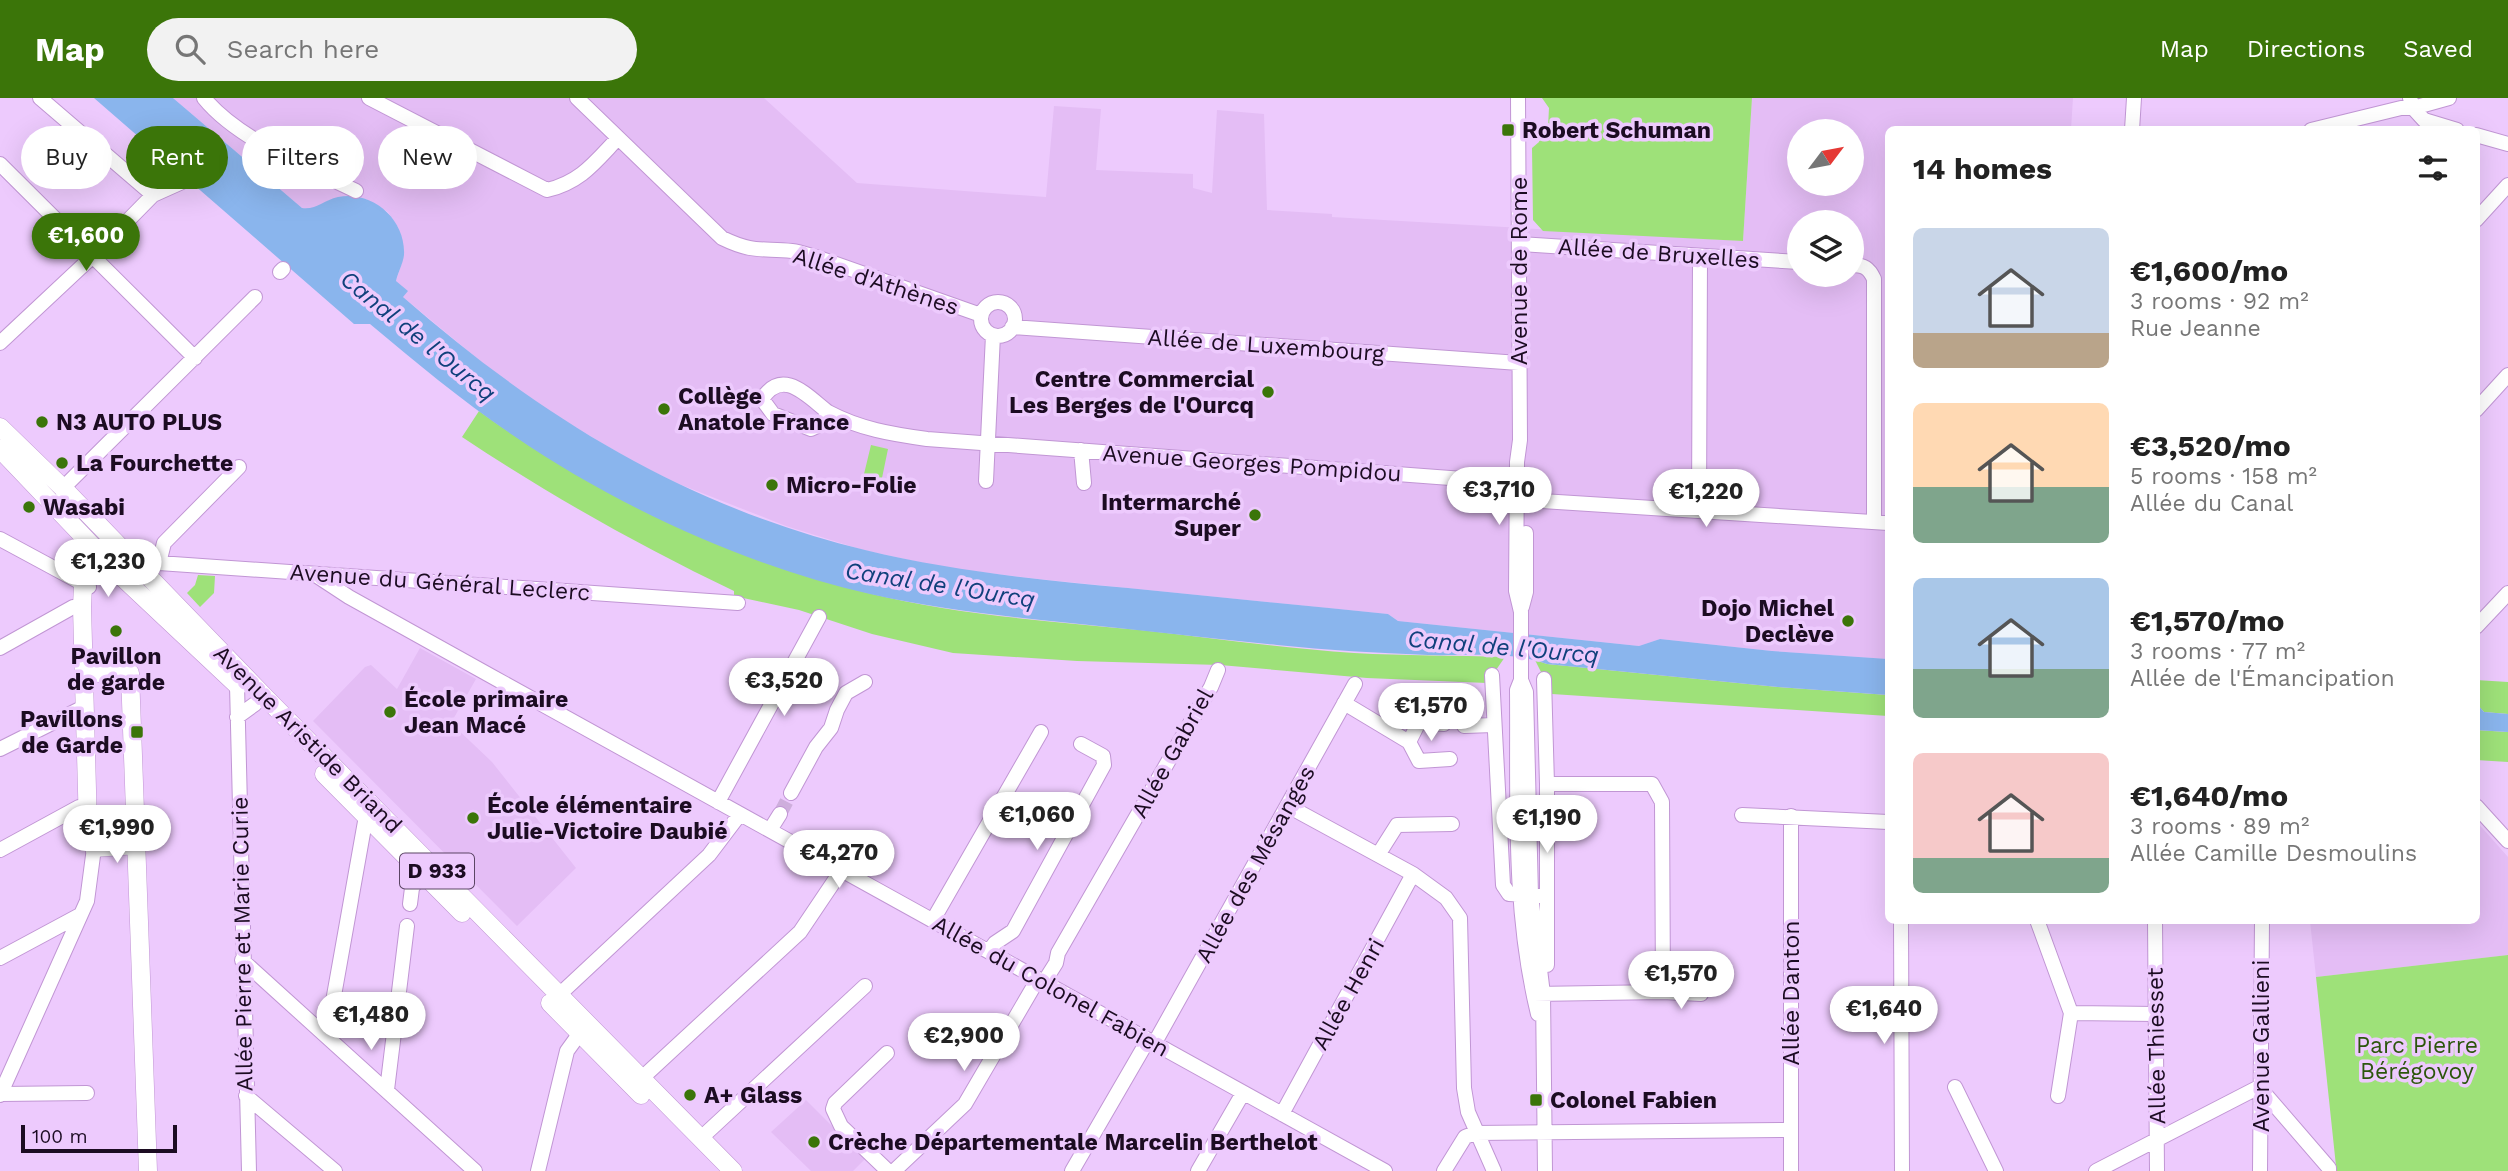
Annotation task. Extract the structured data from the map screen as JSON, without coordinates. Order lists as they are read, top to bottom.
{
  "streets": {
    "main road": ["Avenue Aristide Briand", "D 933"],
    "street": [
      "Allée de Bruxelles",
      "Avenue de Rome",
      "Allée d'Athènes",
      "Allée de Luxembourg",
      "Avenue Georges Pompidou",
      "Avenue du Général Leclerc",
      "Allée Gabriel",
      "Allée des Mésanges",
      "Allée Pierre et Marie Curie",
      "Allée du Colonel Fabien",
      "Allée Danton",
      "Allée Henri",
      "Allée Thiesset",
      "Avenue Gallieni"
    ]
  },
  "crossings": [
    ["Allée de Bruxelles", "Avenue de Rome"],
    ["Avenue de Rome", "Allée de Luxembourg"],
    ["Avenue de Rome", "Avenue Georges Pompidou"],
    ["Allée d'Athènes", "Allée de Luxembourg"],
    ["Avenue du Général Leclerc", "Avenue Aristide Briand"],
    ["Avenue du Général Leclerc", "Allée du Colonel Fabien"],
    ["Avenue Aristide Briand", "Allée Pierre et Marie Curie"],
    ["Allée Gabriel", "Allée du Colonel Fabien"],
    ["Allée des Mésanges", "Allée du Colonel Fabien"],
    ["Allée du Colonel Fabien", "Allée Henri"]
  ],
  "water": ["Canal de l'Ourcq"],
  "parks": ["Parc Pierre Bérégovoy"],
  "places": {
    "transit": ["Robert Schuman", "Pavillons de Garde", "Colonel Fabien"],
    "other": [
      "Centre Commercial Les Berges de l'Ourcq",
      "Collège Anatole France",
      "N3 AUTO PLUS",
      "La Fourchette",
      "Micro-Folie",
      "Wasabi",
      "Intermarché Super",
      "Dojo Michel Declève",
      "Pavillon de garde",
      "École primaire Jean Macé",
      "École élémentaire Julie-Victoire Daubié",
      "A+ Glass",
      "Crèche Départementale Marcelin Berthelot"
    ]
  },
  "scale_bar": "100 m",
  "north": "top right",
  "page": {
    "header": "Map",
    "search": "Search here",
    "nav": ["Map", "Directions", "Saved"],
    "chip": [
      "Buy",
      "Rent",
      "Filters",
      "New"
    ],
    "heading": "14 homes",
    "list": [
      {
        "name": "€1,600/mo",
        "note": "3 rooms · 92 m² · Rue Jeanne"
      },
      {
        "name": "€3,520/mo",
        "note": "5 rooms · 158 m² · Allée du Canal"
      },
      {
        "name": "€1,570/mo",
        "note": "3 rooms · 77 m² · Allée de l'Émancipation"
      },
      {
        "name": "€1,640/mo",
        "note": "3 rooms · 89 m² · Allée Camille Desmoulins"
      }
    ],
    "price": [
      "€1,600",
      "€3,710",
      "€1,220",
      "€1,230",
      "€3,520",
      "€1,570",
      "€1,060",
      "€1,190",
      "€1,990",
      "€4,270",
      "€1,570",
      "€1,640",
      "€1,480",
      "€2,900"
    ],
    "scale": "100 m"
  }
}
